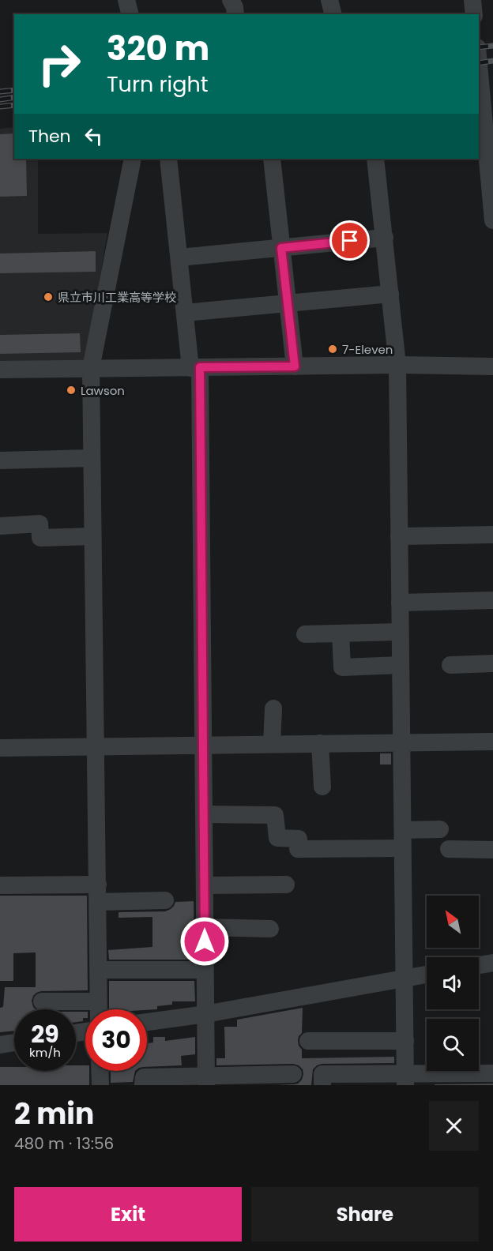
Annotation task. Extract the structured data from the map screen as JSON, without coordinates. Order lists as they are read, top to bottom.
{
  "places": ["県立市川工業高等学校", "7-Eleven", "Lawson"],
  "north": "top left",
  "page": {
    "turn": ["320 m", "Turn right"],
    "then": "Then",
    "speed": "29 km/h",
    "limit": "30",
    "heading": ["2 min", "480 m · 13:56"],
    "buttons": ["Exit", "Share"]
  }
}
